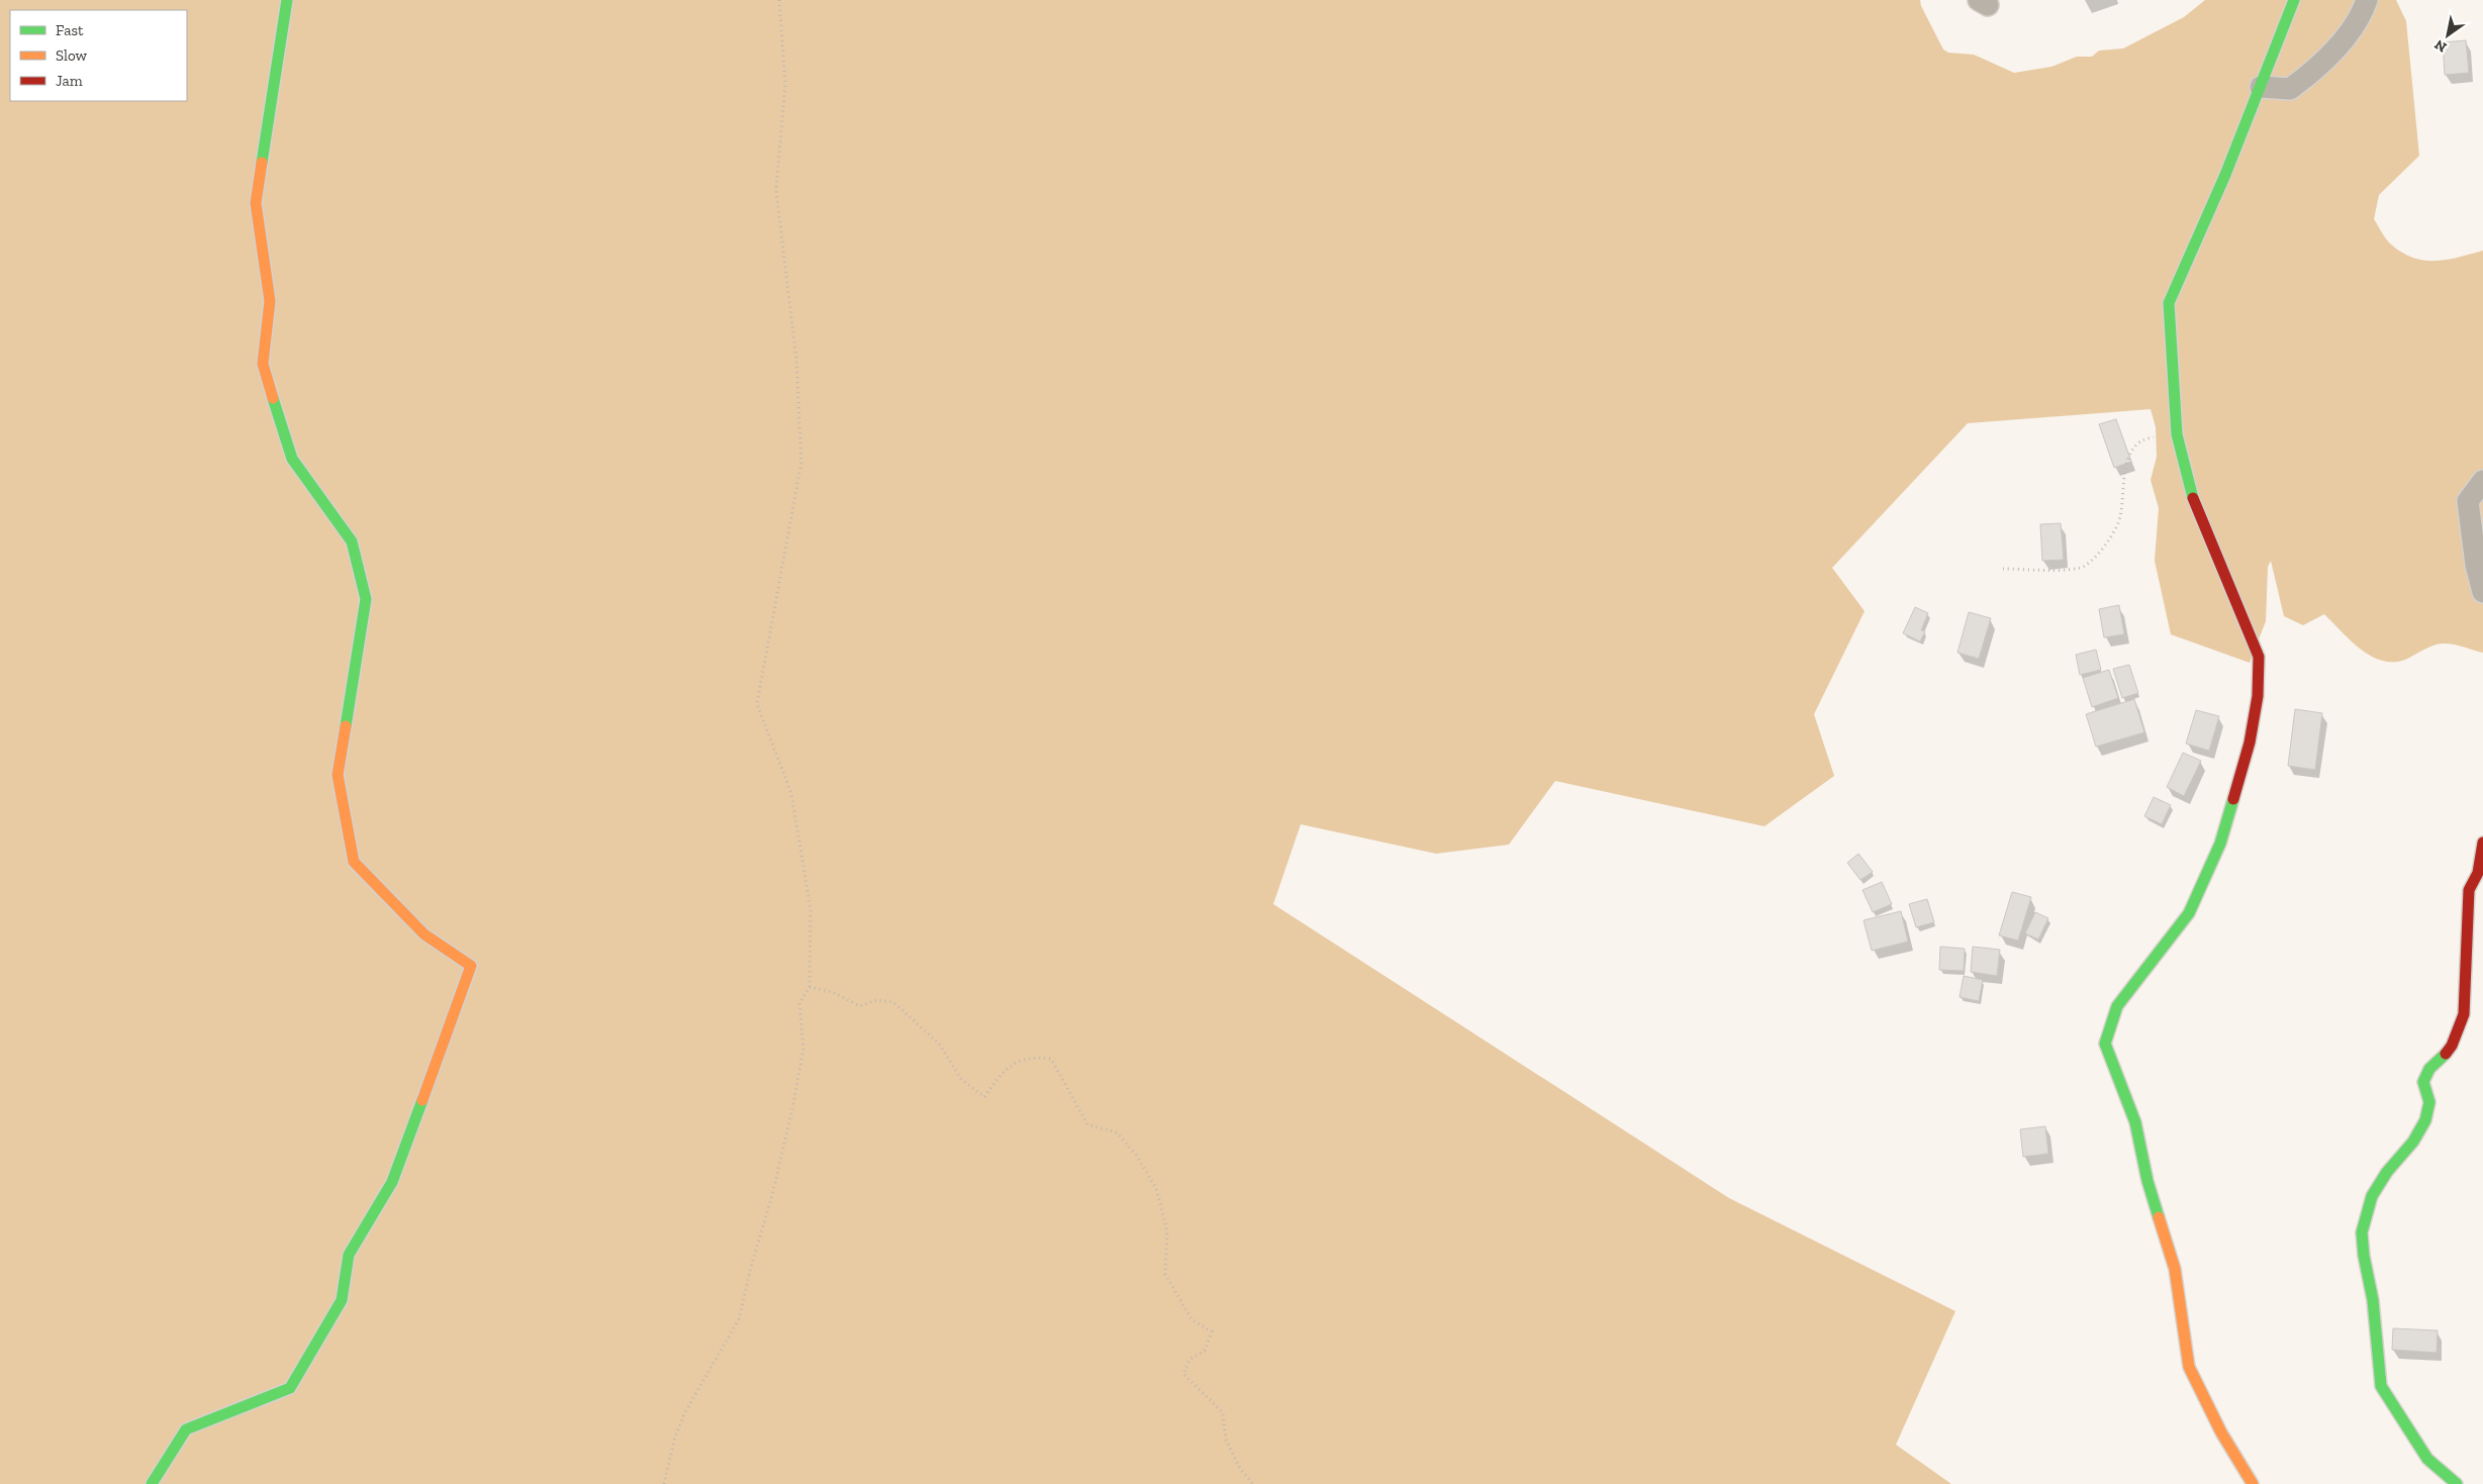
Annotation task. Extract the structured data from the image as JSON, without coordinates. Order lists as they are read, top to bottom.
{
  "legend": ["Fast", "Slow", "Jam"],
  "north": "bottom left"
}
